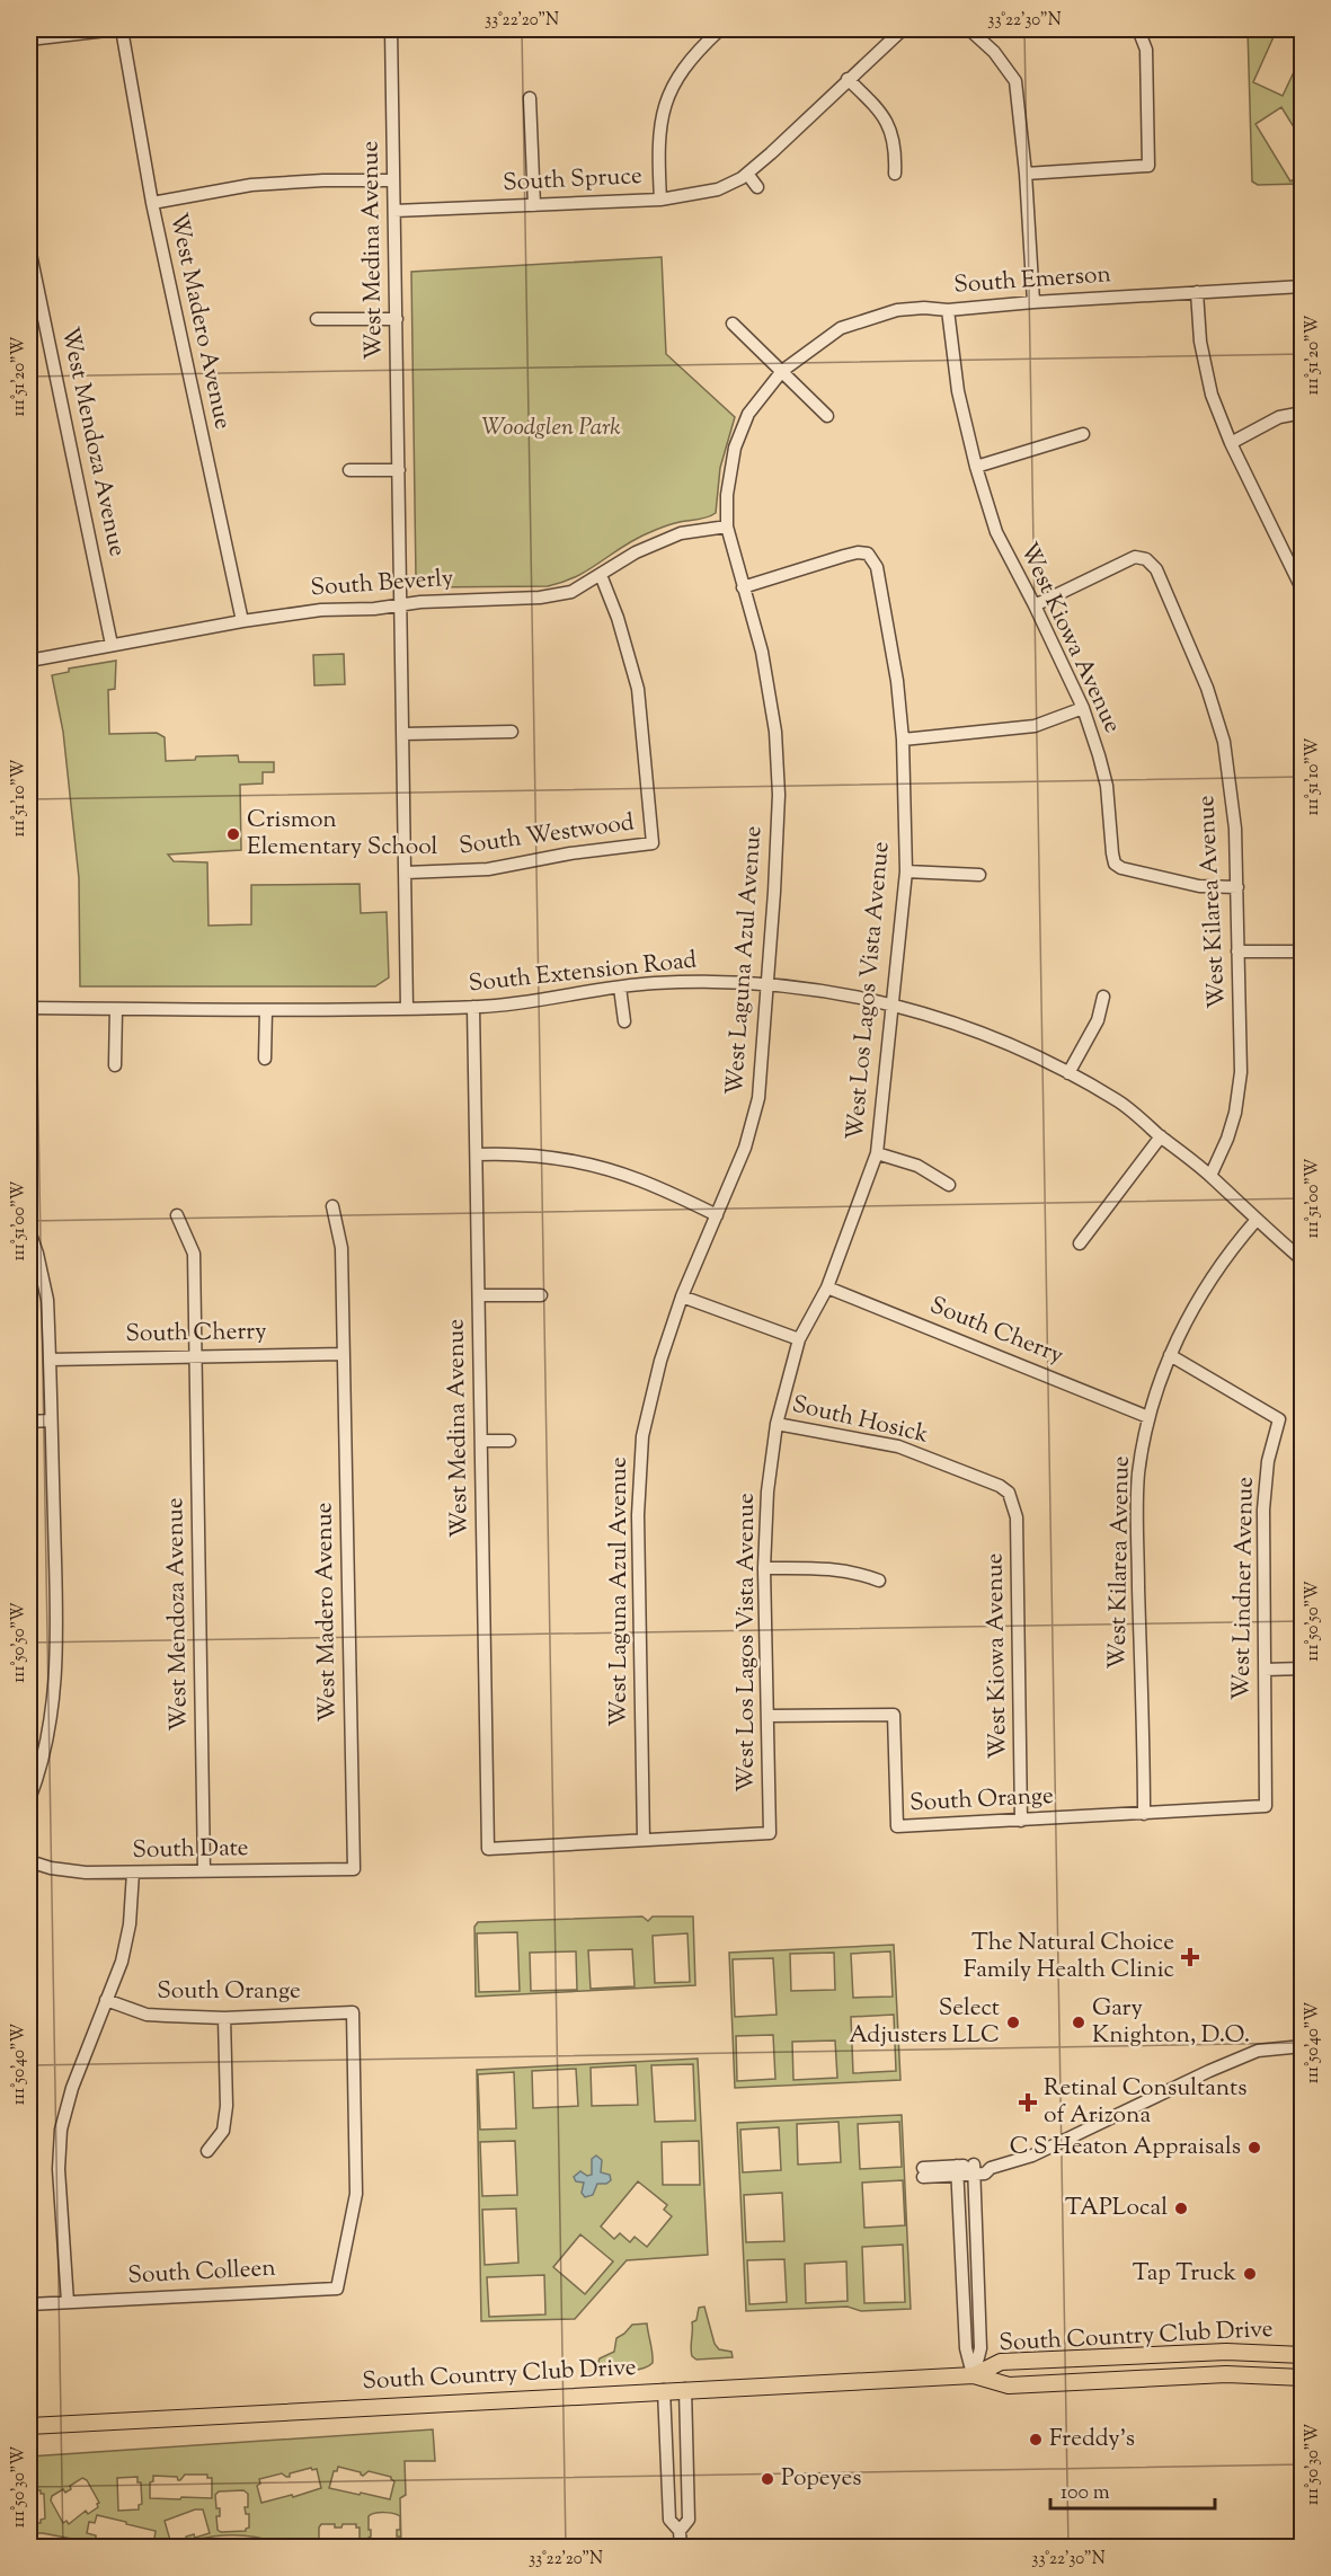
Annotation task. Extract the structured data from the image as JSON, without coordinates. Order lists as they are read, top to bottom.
{
  "streets": {
    "main road": ["South Country Club Drive"],
    "street": [
      "South Spruce",
      "West Medina Avenue",
      "South Emerson",
      "West Madero Avenue",
      "West Mendoza Avenue",
      "South Beverly",
      "West Kiowa Avenue",
      "South Westwood",
      "West Kilarea Avenue",
      "West Laguna Azul Avenue",
      "South Extension Road",
      "West Los Lagos Vista Avenue",
      "South Cherry",
      "South Hosick",
      "West Lindner Avenue",
      "South Orange",
      "South Date",
      "South Colleen"
    ]
  },
  "crossings": [
    ["South Spruce", "West Medina Avenue"],
    ["West Medina Avenue", "South Beverly"],
    ["West Medina Avenue", "South Westwood"],
    ["West Medina Avenue", "West Laguna Azul Avenue"],
    ["West Medina Avenue", "South Extension Road"],
    ["West Medina Avenue", "West Los Lagos Vista Avenue"],
    ["South Emerson", "West Kiowa Avenue"],
    ["South Emerson", "West Laguna Azul Avenue"],
    ["West Madero Avenue", "South Beverly"],
    ["West Madero Avenue", "South Cherry"],
    ["West Madero Avenue", "South Date"],
    ["West Mendoza Avenue", "South Beverly"],
    ["West Mendoza Avenue", "South Cherry"],
    ["West Mendoza Avenue", "South Date"],
    ["South Beverly", "South Westwood"],
    ["South Beverly", "West Laguna Azul Avenue"],
    ["West Kiowa Avenue", "West Kilarea Avenue"],
    ["West Kiowa Avenue", "South Hosick"],
    ["West Kiowa Avenue", "South Orange"],
    ["West Kilarea Avenue", "South Extension Road"],
    ["West Kilarea Avenue", "South Cherry"],
    ["West Kilarea Avenue", "West Lindner Avenue"],
    ["West Kilarea Avenue", "South Orange"],
    ["West Laguna Azul Avenue", "South Extension Road"],
    ["West Laguna Azul Avenue", "West Los Lagos Vista Avenue"],
    ["South Extension Road", "West Los Lagos Vista Avenue"],
    ["West Los Lagos Vista Avenue", "South Cherry"],
    ["West Los Lagos Vista Avenue", "South Hosick"],
    ["West Los Lagos Vista Avenue", "South Orange"],
    ["West Lindner Avenue", "South Orange"],
    ["South Orange", "South Colleen"]
  ],
  "parks": ["Woodglen Park"],
  "places": {
    "other": [
      "Crismon Elementary School",
      "Select Adjusters LLC",
      "Gary Knighton, D.O.",
      "C S Heaton Appraisals",
      "TAPLocal",
      "Tap Truck",
      "Freddy's",
      "Popeyes"
    ],
    "health": ["The Natural Choice Family Health Clinic", "Retinal Consultants of Arizona"]
  },
  "scale_bar": "100 m",
  "coordinates": [
    "33°22'20\"N",
    "33°22'30\"N",
    "111°51'20\"W",
    "111°51'10\"W",
    "111°51'00\"W",
    "111°50'50\"W",
    "111°50'40\"W",
    "111°50'30\"W"
  ]
}
